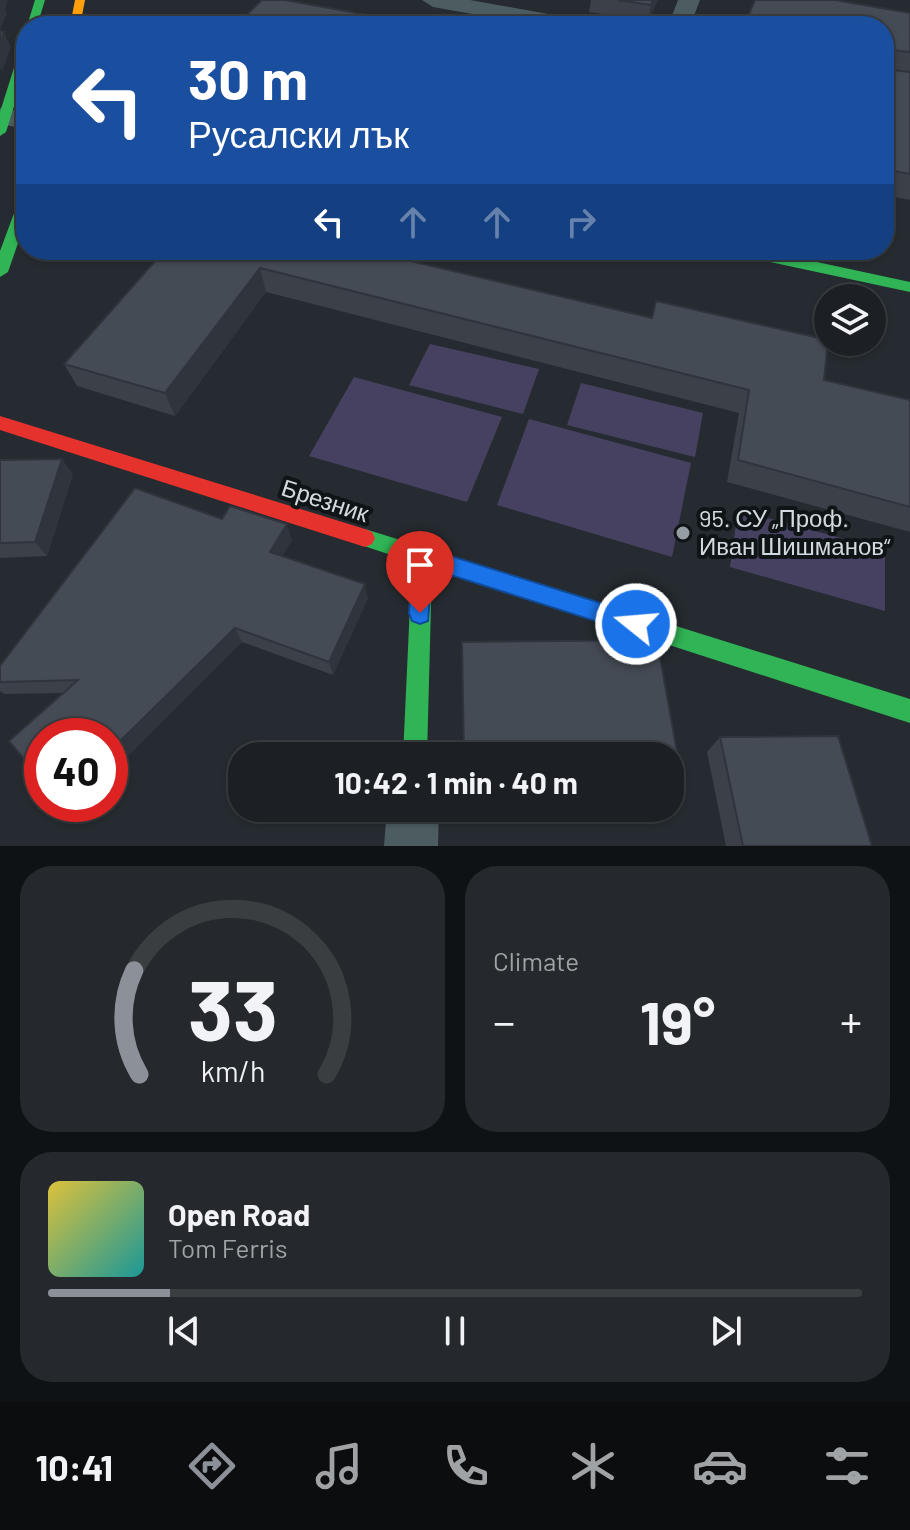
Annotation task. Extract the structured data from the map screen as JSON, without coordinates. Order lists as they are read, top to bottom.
{
  "streets": {
    "street": ["Брезник"]
  },
  "places": ["95. СУ „Проф. Иван Шишманов“"],
  "page": {
    "turn": ["30 m", "Русалски лък"],
    "limit": "40",
    "trip": "10:42 · 1 min · 40 m",
    "tile": "Climate",
    "heat": ["−", "19°", "+"],
    "song": ["Open Road", "Tom Ferris"],
    "tabs": "10:41",
    "gauge": ["33", "km/h"]
  }
}
